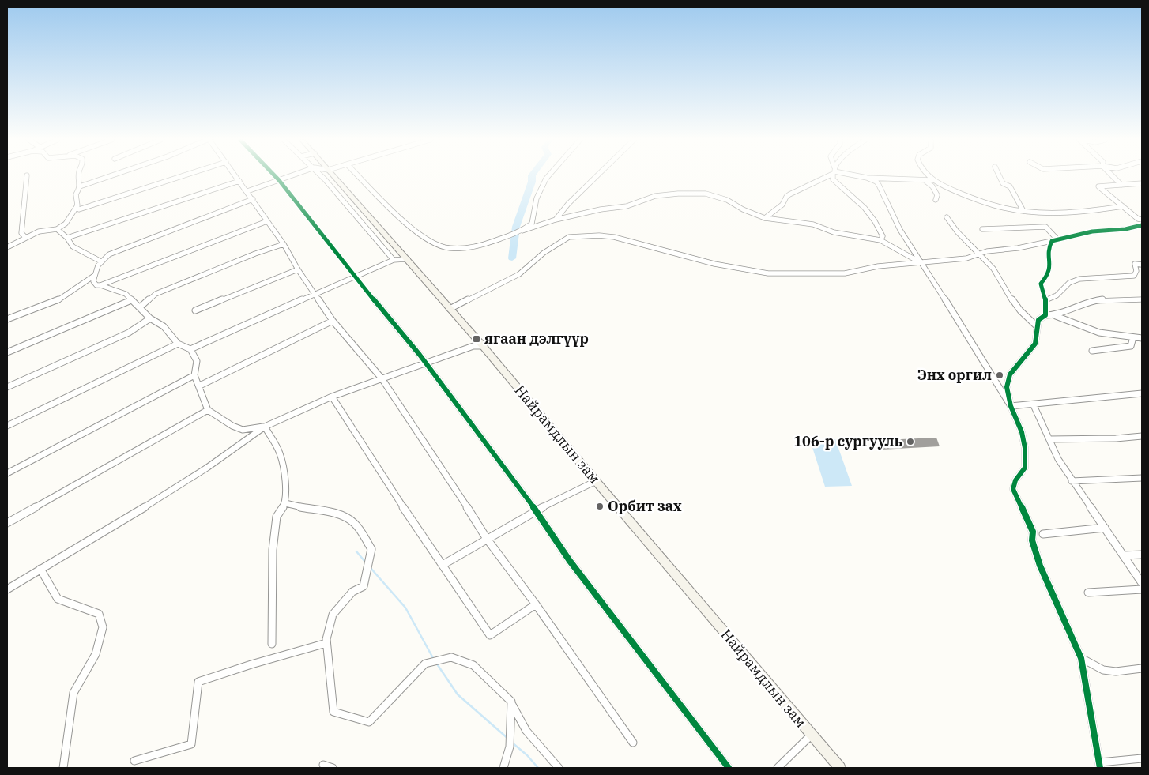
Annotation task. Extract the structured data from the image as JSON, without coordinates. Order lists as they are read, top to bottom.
{
  "streets": {
    "main road": ["Найрамдлын зам"]
  },
  "places": {
    "transit": ["ягаан дэлгүүр"],
    "other": ["Энх оргил", "106-р сургууль", "Орбит зах"]
  }
}
